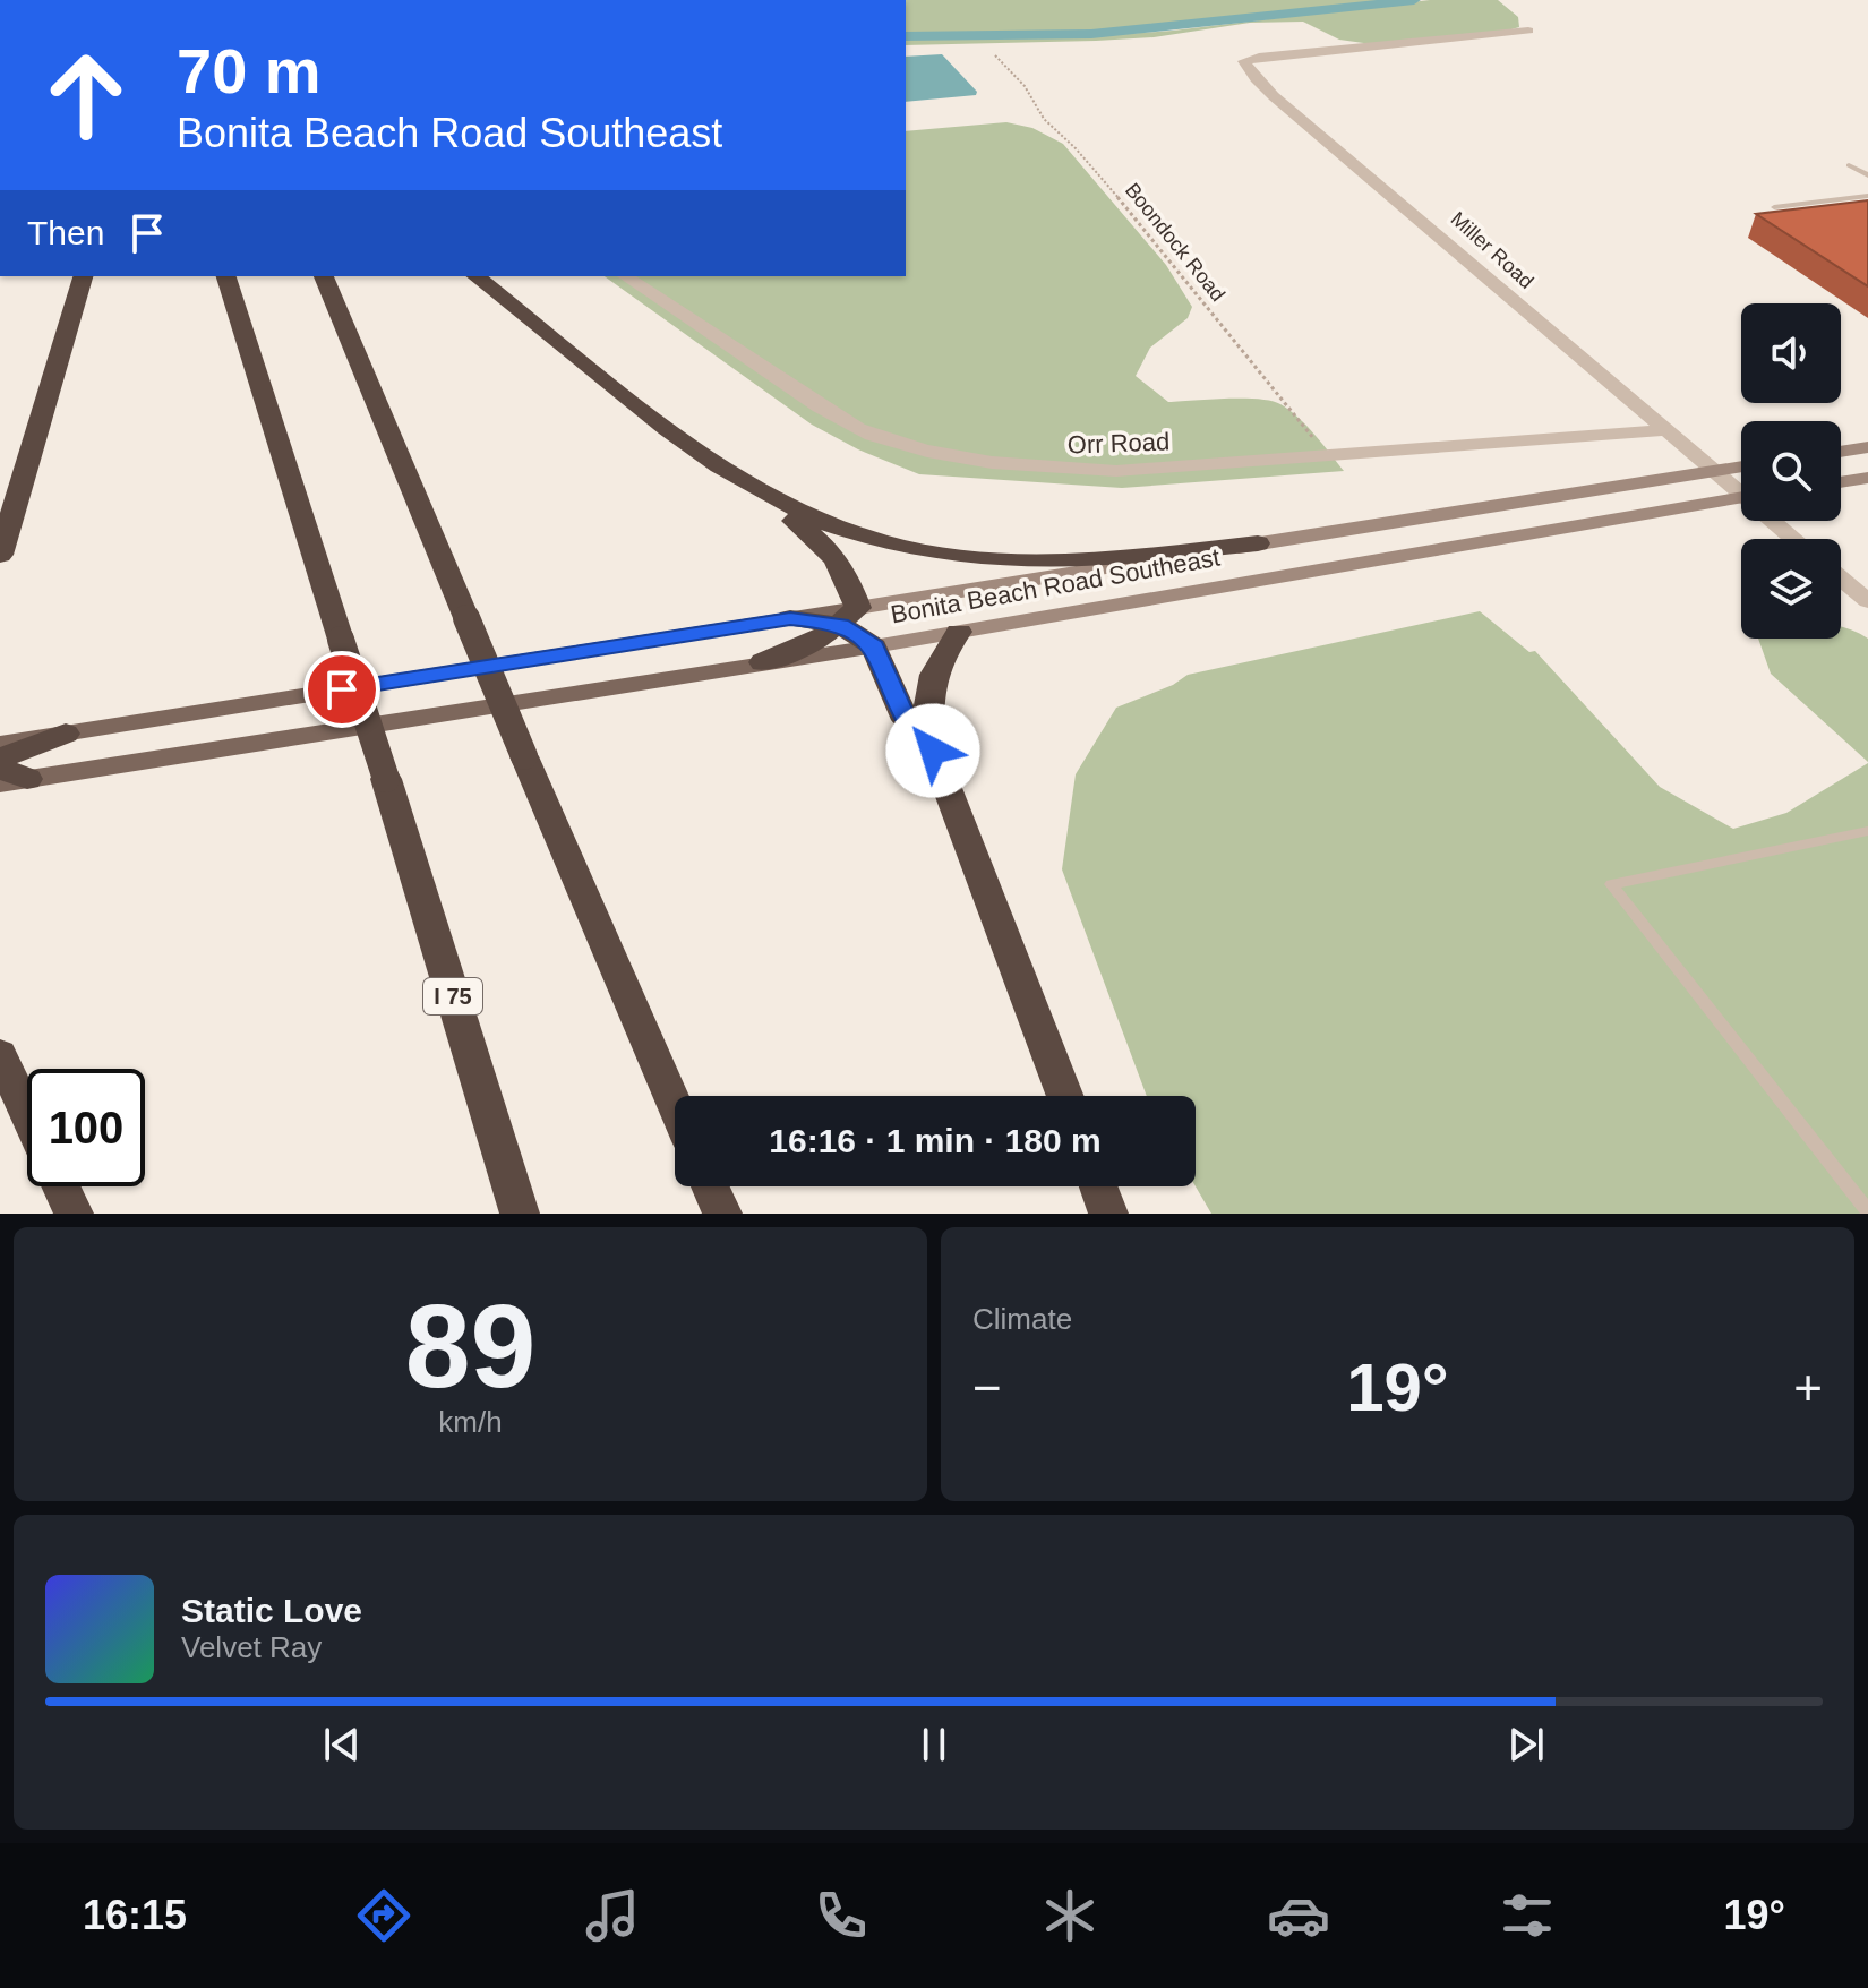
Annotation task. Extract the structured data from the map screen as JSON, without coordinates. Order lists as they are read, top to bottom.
{
  "streets": {
    "highway": ["I 75"],
    "main road": ["Bonita Beach Road Southeast"],
    "street": ["Miller Road", "Orr Road"],
    "path": ["Boondock Road"]
  },
  "crossings": [
    ["Boondock Road", "Orr Road"],
    ["Miller Road", "Orr Road"],
    ["Miller Road", "Bonita Beach Road Southeast"]
  ],
  "page": {
    "turn": ["70 m", "Bonita Beach Road Southeast"],
    "then": "Then",
    "limit": "100",
    "trip": "16:16 · 1 min · 180 m",
    "tile": [
      ["89", "km/h"],
      "Climate"
    ],
    "heat": ["−", "19°", "+"],
    "song": ["Static Love", "Velvet Ray"],
    "tabs": ["16:15", "19°"]
  }
}
